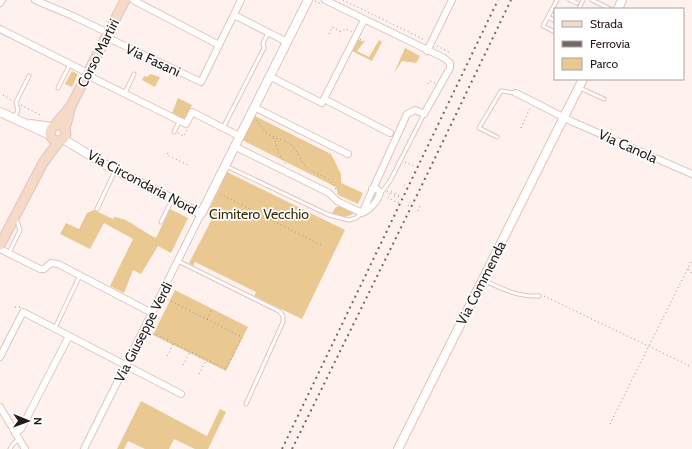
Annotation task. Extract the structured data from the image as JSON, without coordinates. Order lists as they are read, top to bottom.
{
  "streets": {
    "main road": ["Corso Martiri"],
    "street": [
      "Via Fasani",
      "Via Canola",
      "Via Circondaria Nord",
      "Via Commenda",
      "Via Giuseppe Verdi"
    ]
  },
  "crossings": [
    ["Corso Martiri", "Via Fasani"],
    ["Corso Martiri", "Via Circondaria Nord"],
    ["Via Canola", "Via Commenda"],
    ["Via Circondaria Nord", "Via Giuseppe Verdi"]
  ],
  "parks": ["Cimitero Vecchio"],
  "legend": ["Strada", "Ferrovia", "Parco"],
  "north": "right"
}
